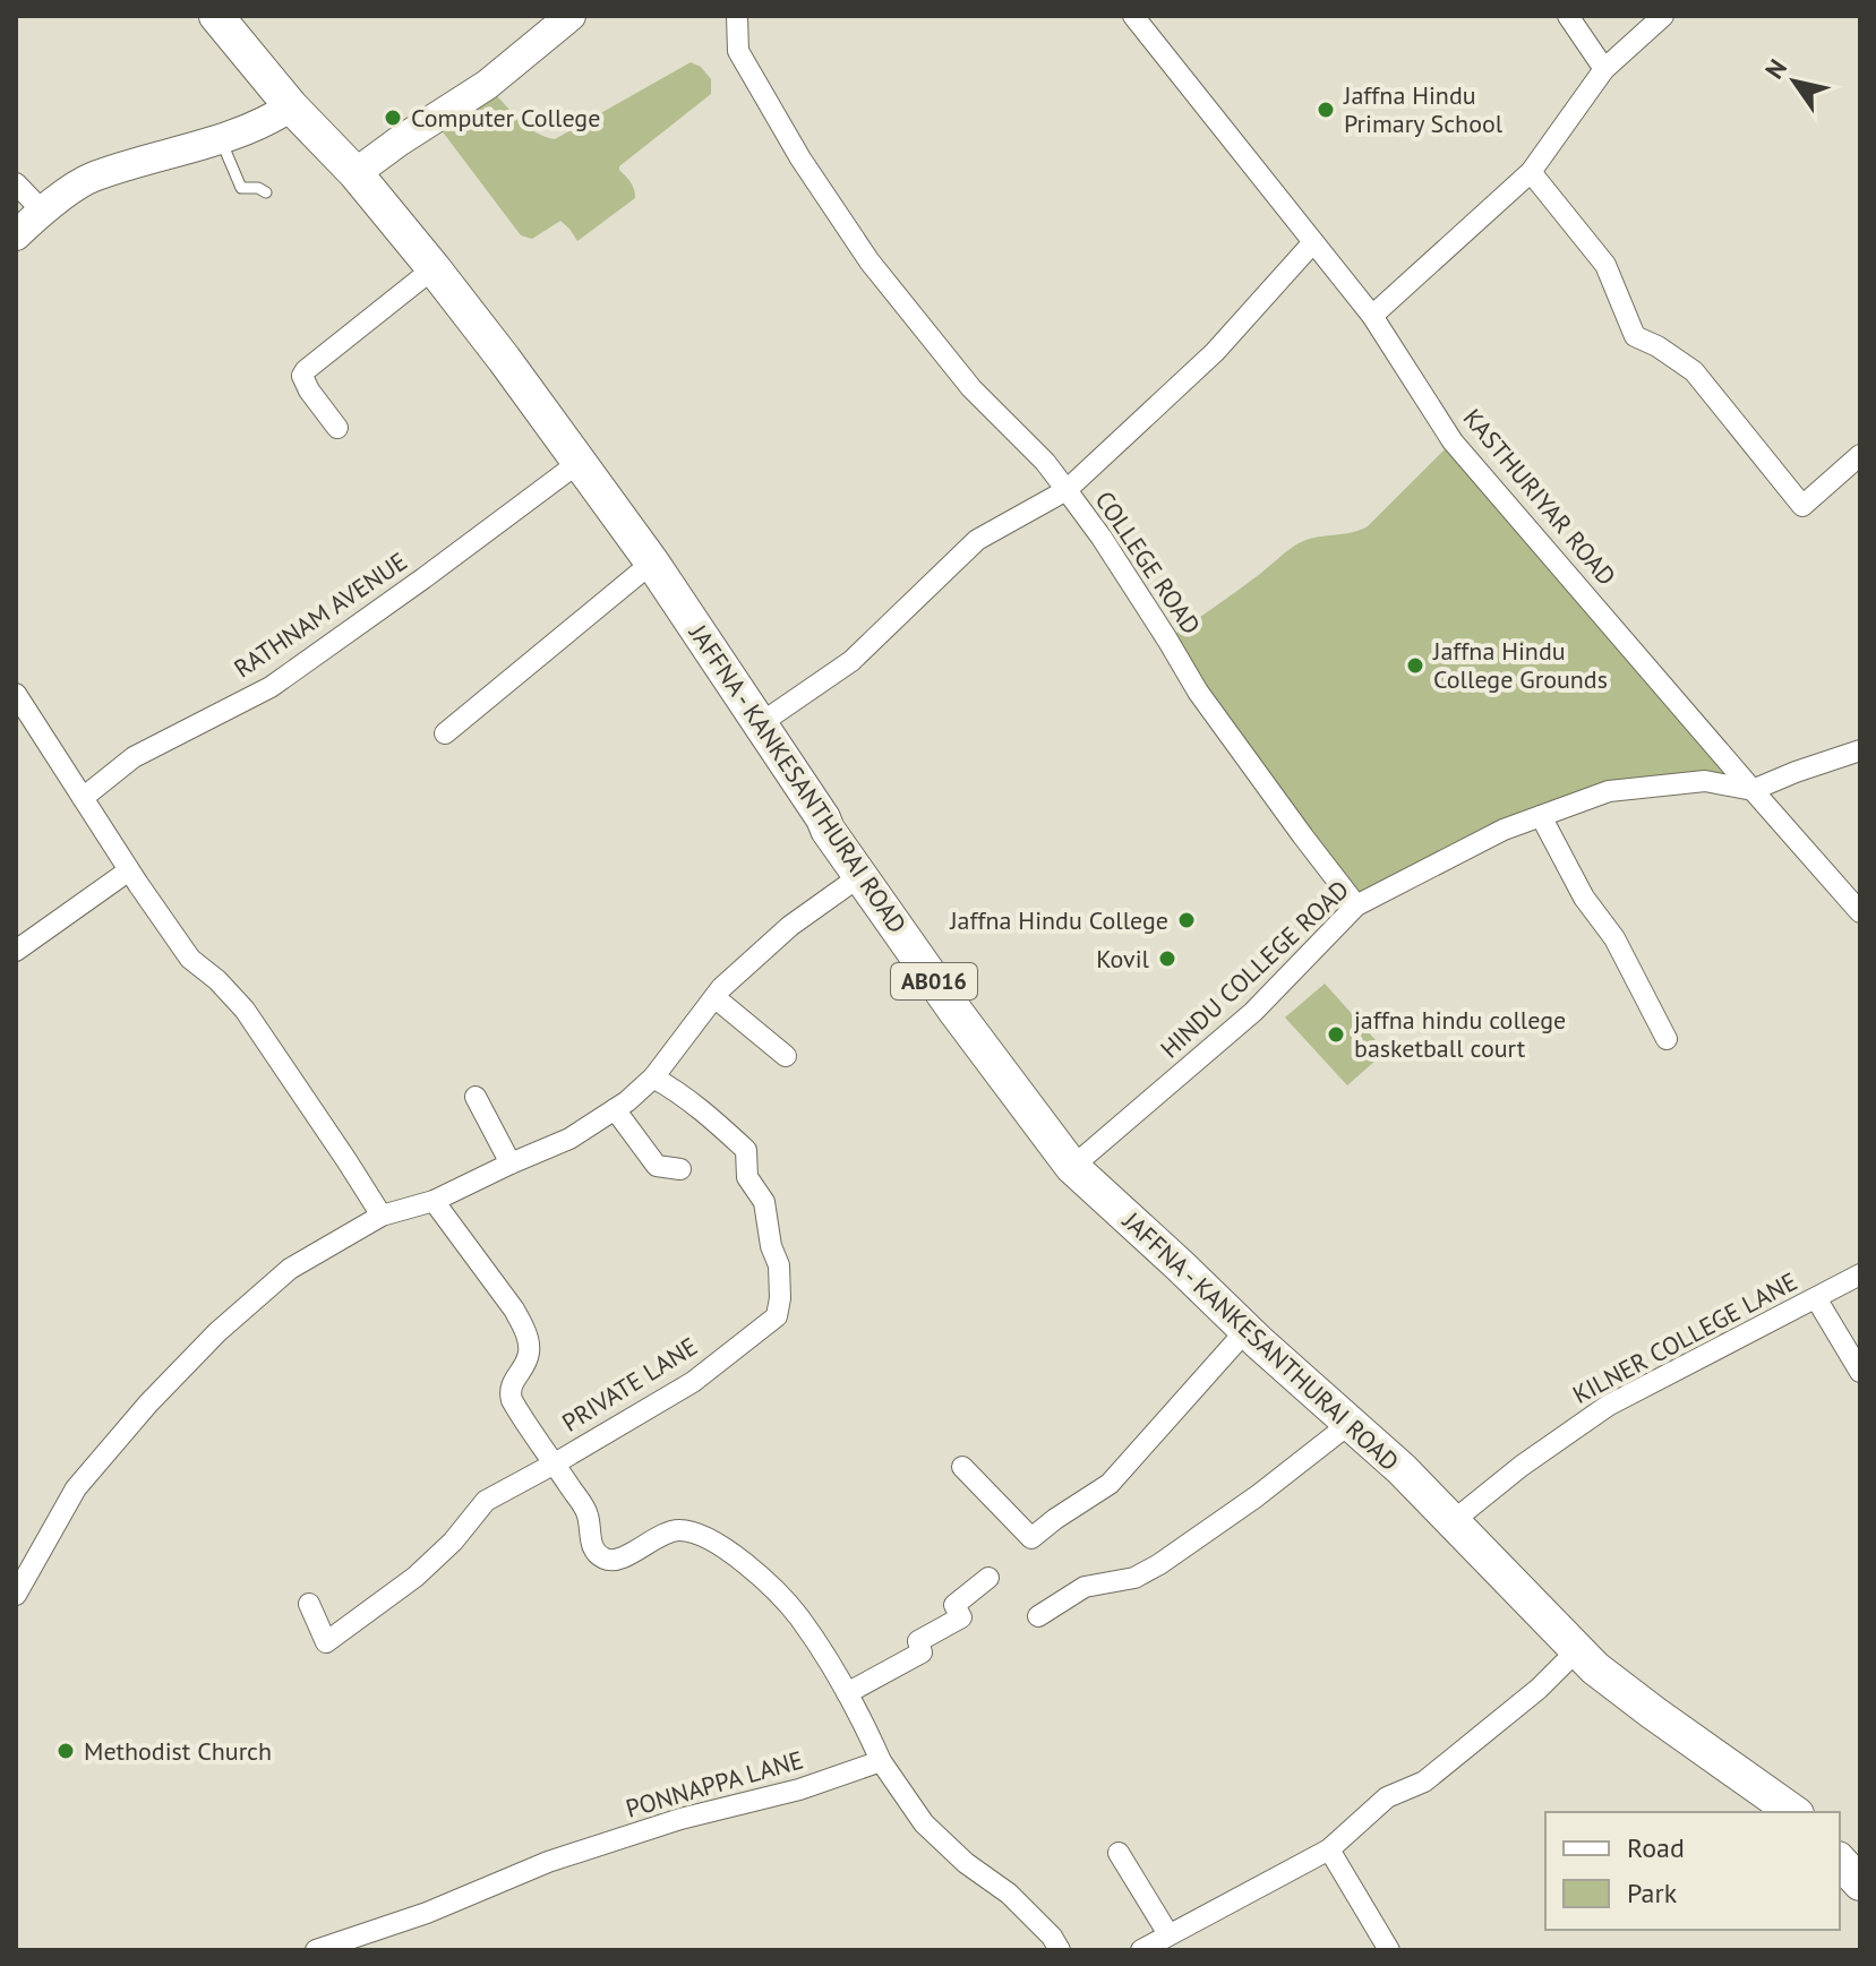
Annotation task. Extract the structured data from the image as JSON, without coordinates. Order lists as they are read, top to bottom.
{
  "streets": {
    "main road": ["JAFFNA - KANKESANTHURAI ROAD", "AB016"],
    "street": [
      "KASTHURIYAR ROAD",
      "COLLEGE ROAD",
      "RATHNAM AVENUE",
      "HINDU COLLEGE ROAD",
      "KILNER COLLEGE LANE",
      "PRIVATE LANE",
      "PONNAPPA LANE"
    ]
  },
  "crossings": [
    ["KASTHURIYAR ROAD", "COLLEGE ROAD"],
    ["KASTHURIYAR ROAD", "HINDU COLLEGE ROAD"],
    ["COLLEGE ROAD", "HINDU COLLEGE ROAD"],
    ["RATHNAM AVENUE", "JAFFNA - KANKESANTHURAI ROAD"],
    ["JAFFNA - KANKESANTHURAI ROAD", "HINDU COLLEGE ROAD"],
    ["JAFFNA - KANKESANTHURAI ROAD", "KILNER COLLEGE LANE"]
  ],
  "places": [
    "Jaffna Hindu Primary School",
    "Computer College",
    "Jaffna Hindu College Grounds",
    "Jaffna Hindu College",
    "Kovil",
    "jaffna hindu college basketball court",
    "Methodist Church"
  ],
  "legend": ["Road", "Park"],
  "north": "top left"
}
